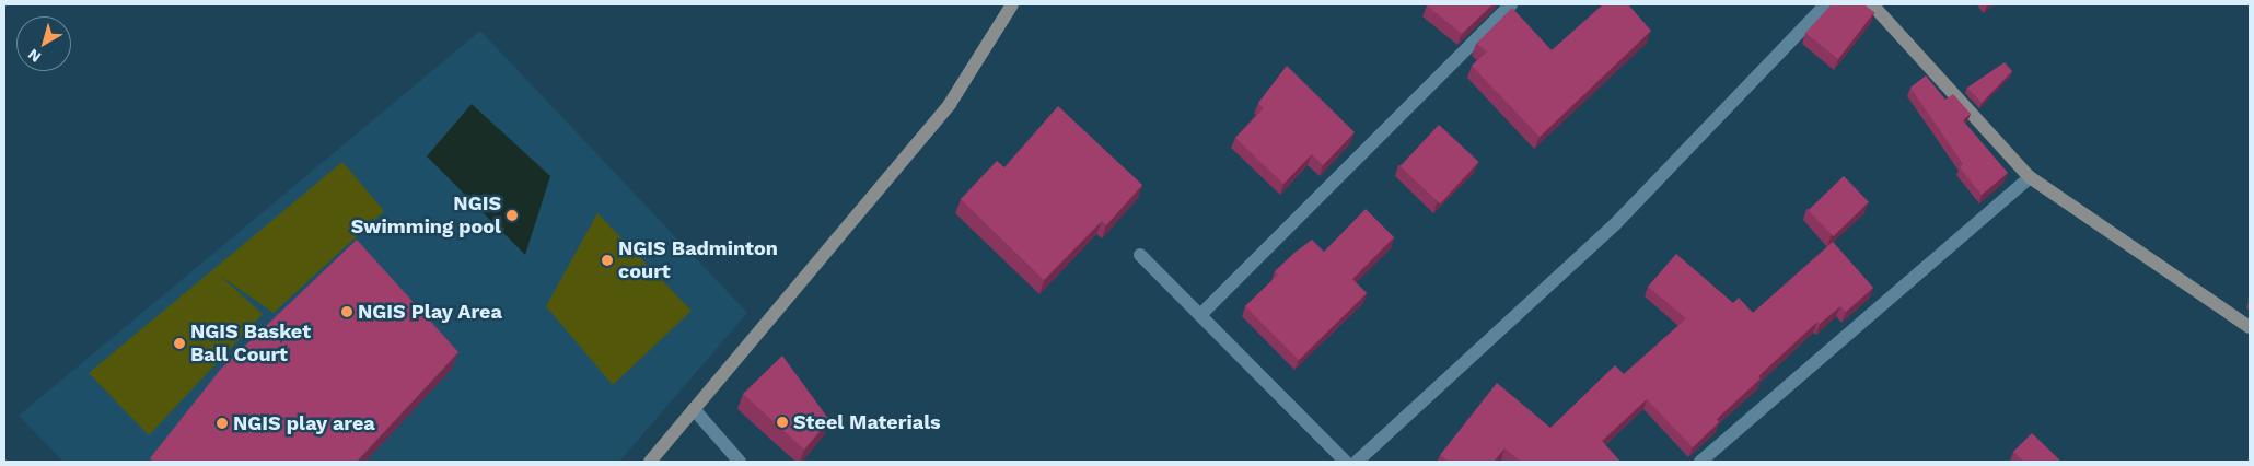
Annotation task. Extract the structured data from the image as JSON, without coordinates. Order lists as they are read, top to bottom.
{
  "places": [
    "NGIS Swimming pool",
    "NGIS Badminton court",
    "NGIS Play Area",
    "NGIS Basket Ball Court",
    "Steel Materials",
    "NGIS play area"
  ],
  "north": "bottom left"
}
